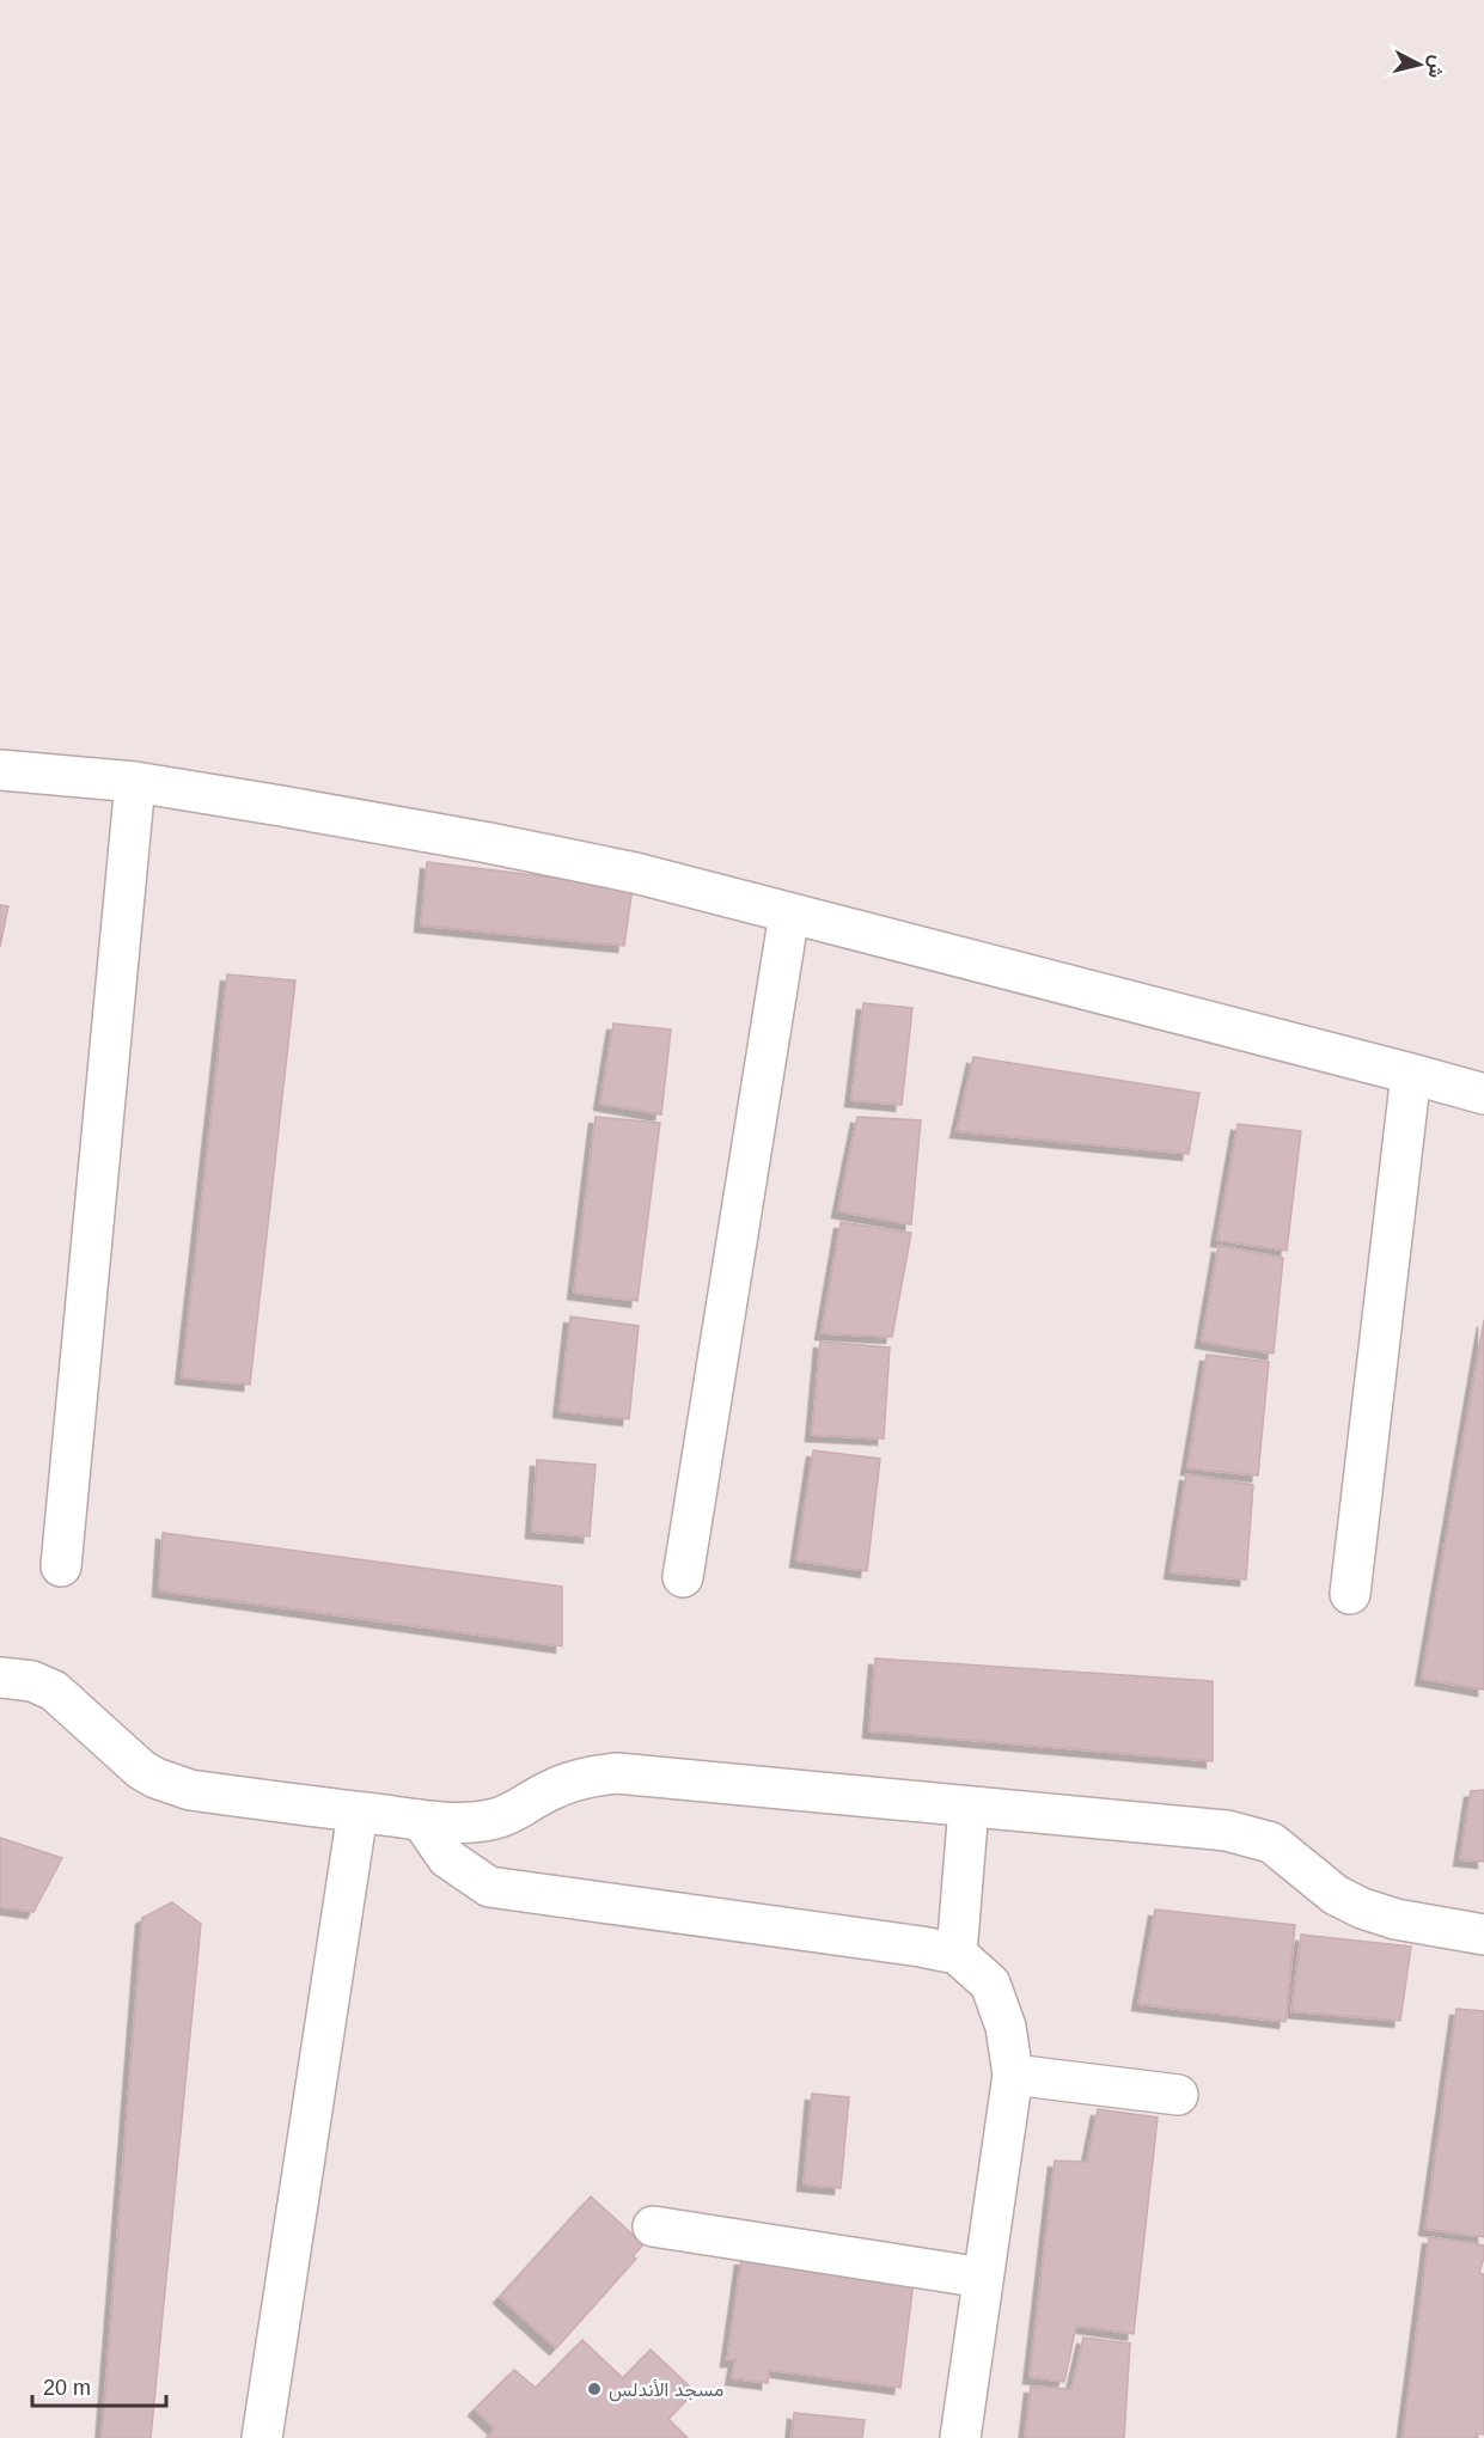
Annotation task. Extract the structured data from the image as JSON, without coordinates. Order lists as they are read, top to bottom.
{
  "places": ["مسجد الأندلس"],
  "scale_bar": "20 m",
  "north": "right"
}
